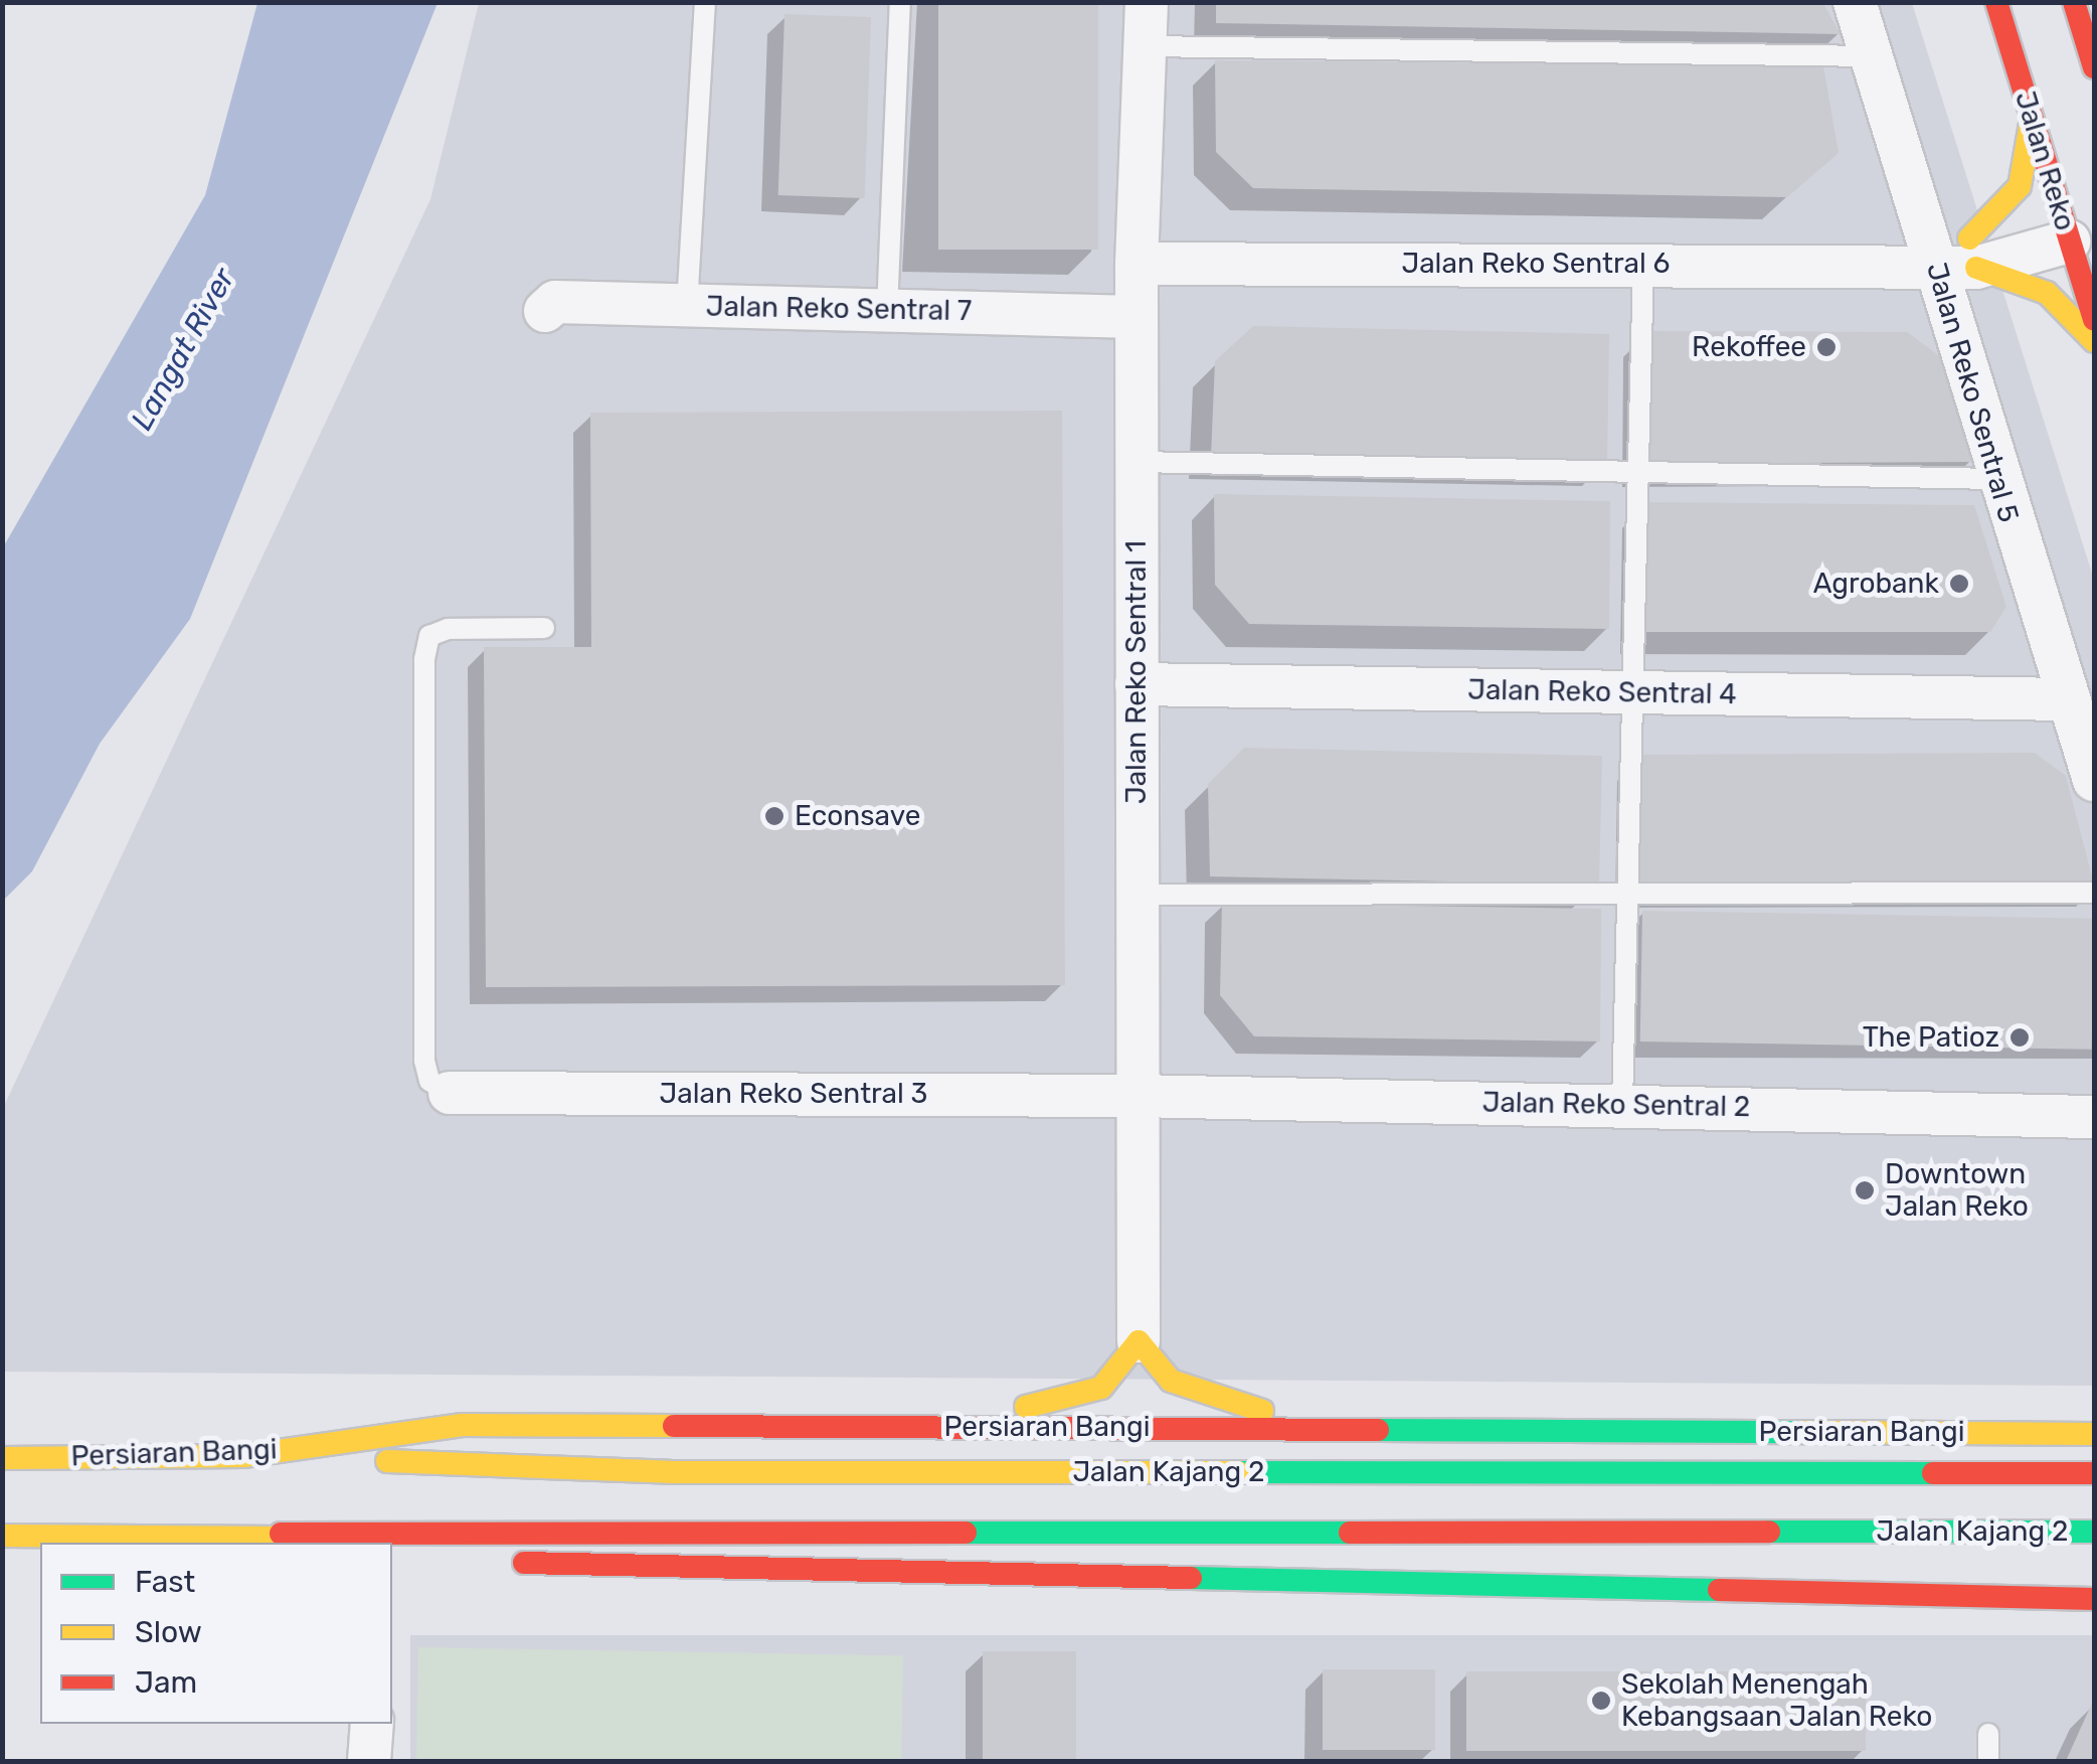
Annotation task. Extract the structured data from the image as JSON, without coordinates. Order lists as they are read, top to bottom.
{
  "streets": {
    "main road": ["Jalan Reko", "Persiaran Bangi", "Jalan Kajang 2"],
    "street": [
      "Jalan Reko Sentral 6",
      "Jalan Reko Sentral 7",
      "Jalan Reko Sentral 5",
      "Jalan Reko Sentral 1",
      "Jalan Reko Sentral 4",
      "Jalan Reko Sentral 3",
      "Jalan Reko Sentral 2"
    ]
  },
  "crossings": [
    ["Jalan Reko", "Jalan Reko Sentral 6"],
    ["Jalan Reko Sentral 6", "Jalan Reko Sentral 5"],
    ["Jalan Reko Sentral 6", "Jalan Reko Sentral 1"],
    ["Jalan Reko Sentral 7", "Jalan Reko Sentral 1"],
    ["Jalan Reko Sentral 5", "Jalan Reko Sentral 4"],
    ["Jalan Reko Sentral 1", "Jalan Reko Sentral 4"],
    ["Jalan Reko Sentral 1", "Jalan Reko Sentral 3"],
    ["Jalan Reko Sentral 1", "Jalan Reko Sentral 2"],
    ["Jalan Reko Sentral 3", "Jalan Reko Sentral 2"],
    ["Persiaran Bangi", "Jalan Kajang 2"]
  ],
  "water": ["Langat River"],
  "places": [
    "Rekoffee",
    "Agrobank",
    "Econsave",
    "The Patioz",
    "Downtown Jalan Reko",
    "Sekolah Menengah Kebangsaan Jalan Reko"
  ],
  "legend": ["Fast", "Slow", "Jam"]
}
